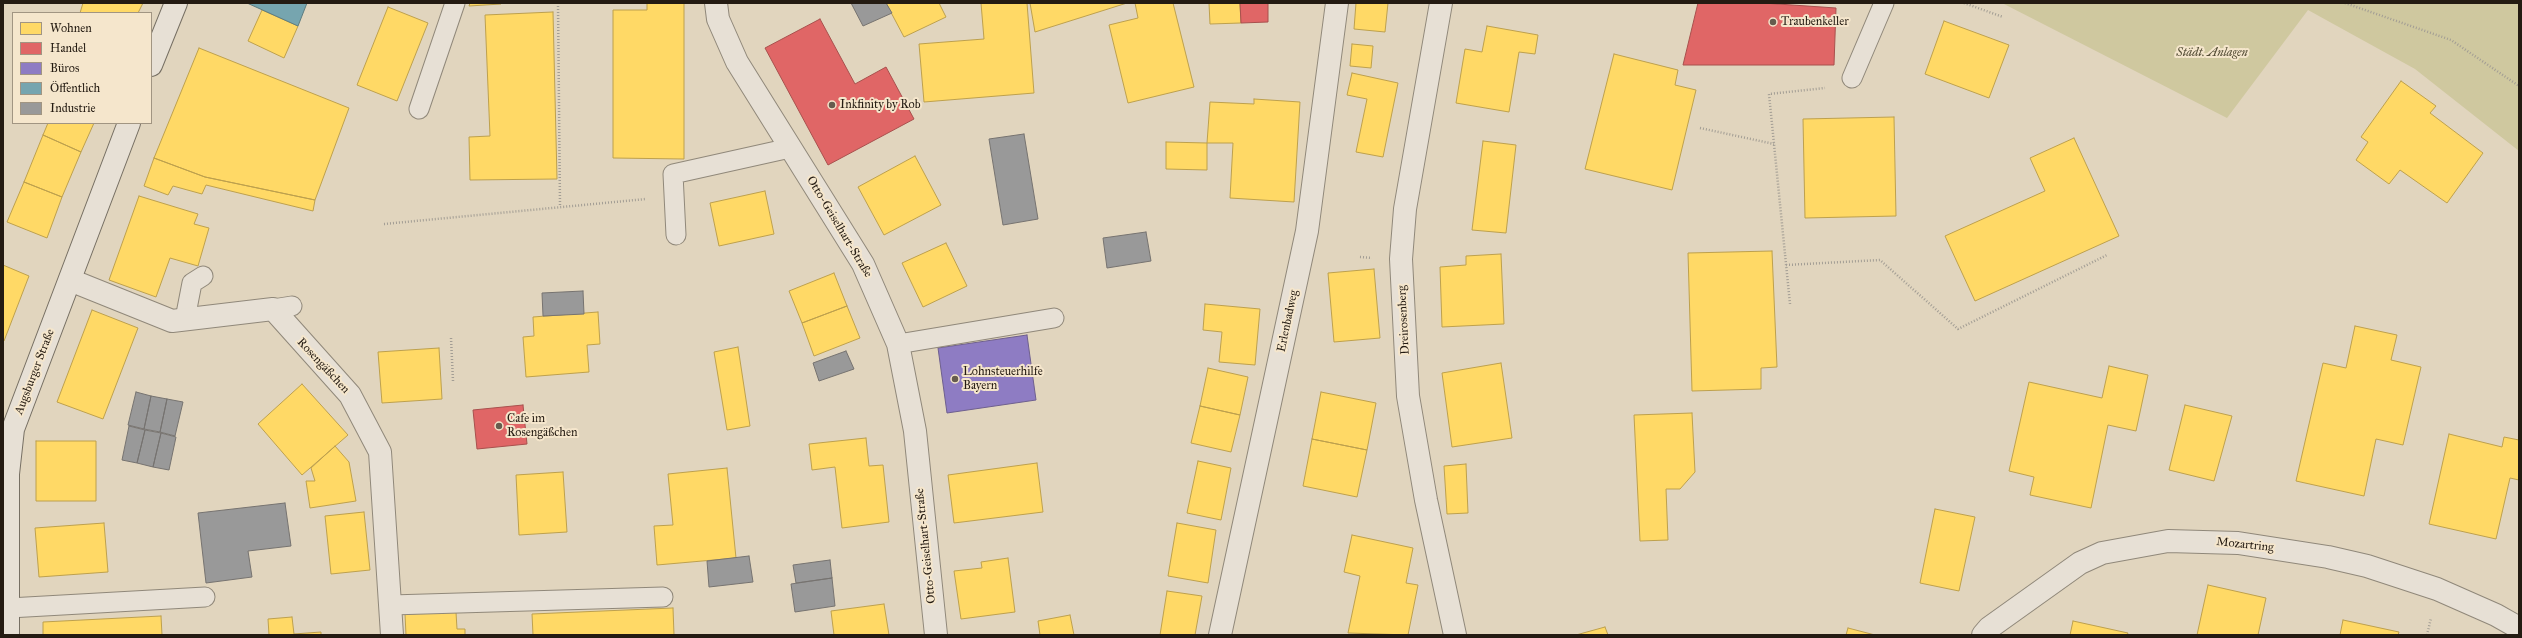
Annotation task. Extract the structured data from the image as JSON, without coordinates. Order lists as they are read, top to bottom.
{
  "streets": {
    "street": [
      "Otto-Geiselhart-Straße",
      "Dreirosenberg",
      "Erlenbadweg",
      "Rosengäßchen",
      "Augsburger Straße",
      "Mozartring"
    ]
  },
  "crossings": [
    ["Rosengäßchen", "Augsburger Straße"]
  ],
  "parks": ["Städt. Anlagen"],
  "places": [
    "Traubenkeller",
    "Inkfinity by Rob",
    "Lohnsteuerhilfe Bayern",
    "Cafe im Rosengäßchen"
  ],
  "legend": [
    "Wohnen",
    "Handel",
    "Büros",
    "Öffentlich",
    "Industrie"
  ]
}
